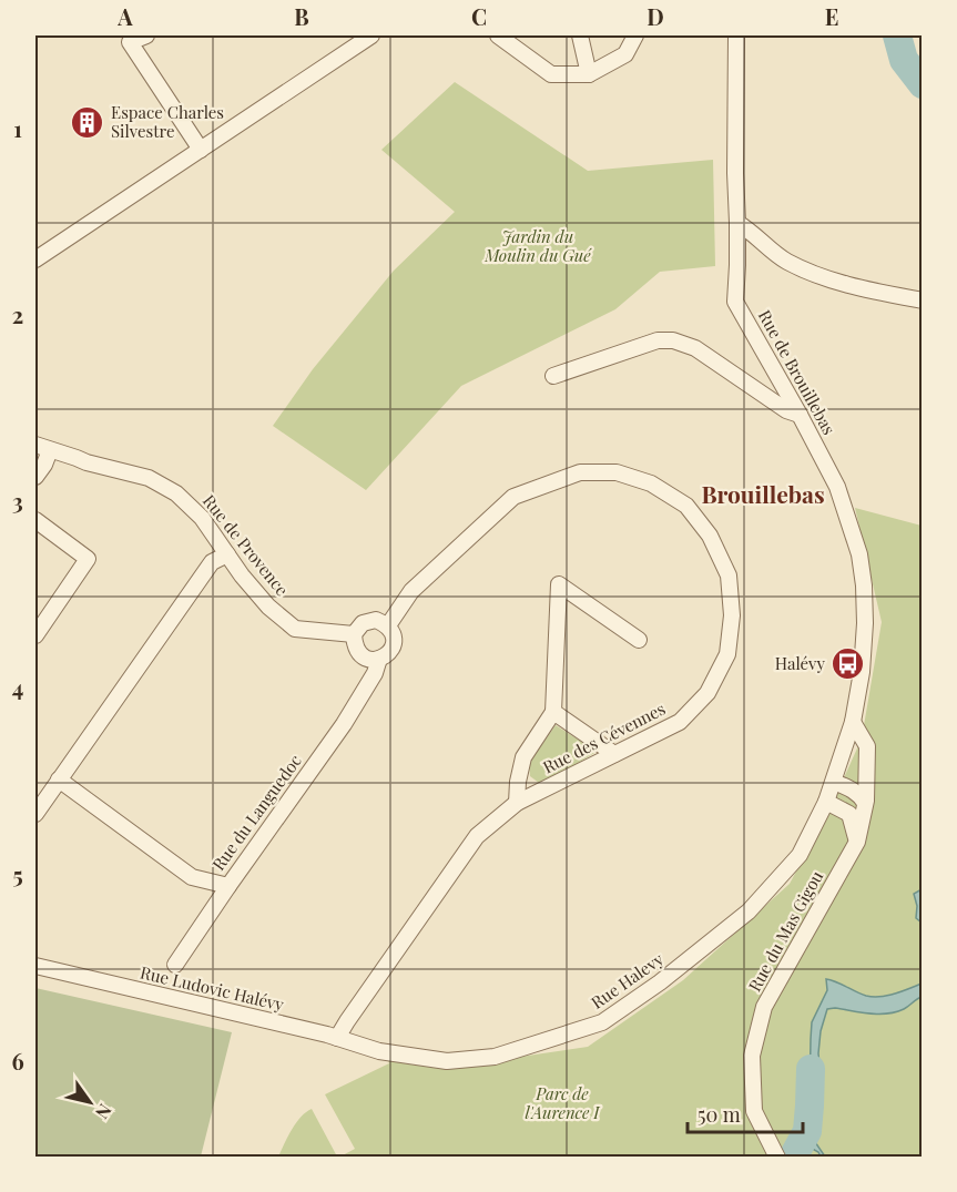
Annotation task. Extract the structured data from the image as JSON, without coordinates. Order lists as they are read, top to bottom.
{
  "streets": {
    "street": [
      "Rue de Brouillebas",
      "Rue de Provence",
      "Rue des Cévennes",
      "Rue du Languedoc",
      "Rue du Mas Gigou",
      "Rue Halevy",
      "Rue Ludovic Halévy"
    ]
  },
  "crossings": [
    ["Rue de Brouillebas", "Rue du Mas Gigou"],
    ["Rue de Brouillebas", "Rue Halevy"],
    ["Rue de Provence", "Rue des Cévennes"],
    ["Rue de Provence", "Rue du Languedoc"],
    ["Rue des Cévennes", "Rue du Languedoc"],
    ["Rue des Cévennes", "Rue Ludovic Halévy"],
    ["Rue Halevy", "Rue Ludovic Halévy"]
  ],
  "districts": ["Brouillebas"],
  "parks": ["Jardin du Moulin du Gué", "Parc de l'Aurence I"],
  "places": {
    "building": ["Espace Charles Silvestre"],
    "bus stop": ["Halévy"]
  },
  "scale_bar": "50 m",
  "north": "bottom right",
  "grid": {
    "columns": [
      "A",
      "B",
      "C",
      "D",
      "E"
    ],
    "rows": [
      "1",
      "2",
      "3",
      "4",
      "5",
      "6"
    ]
  }
}
